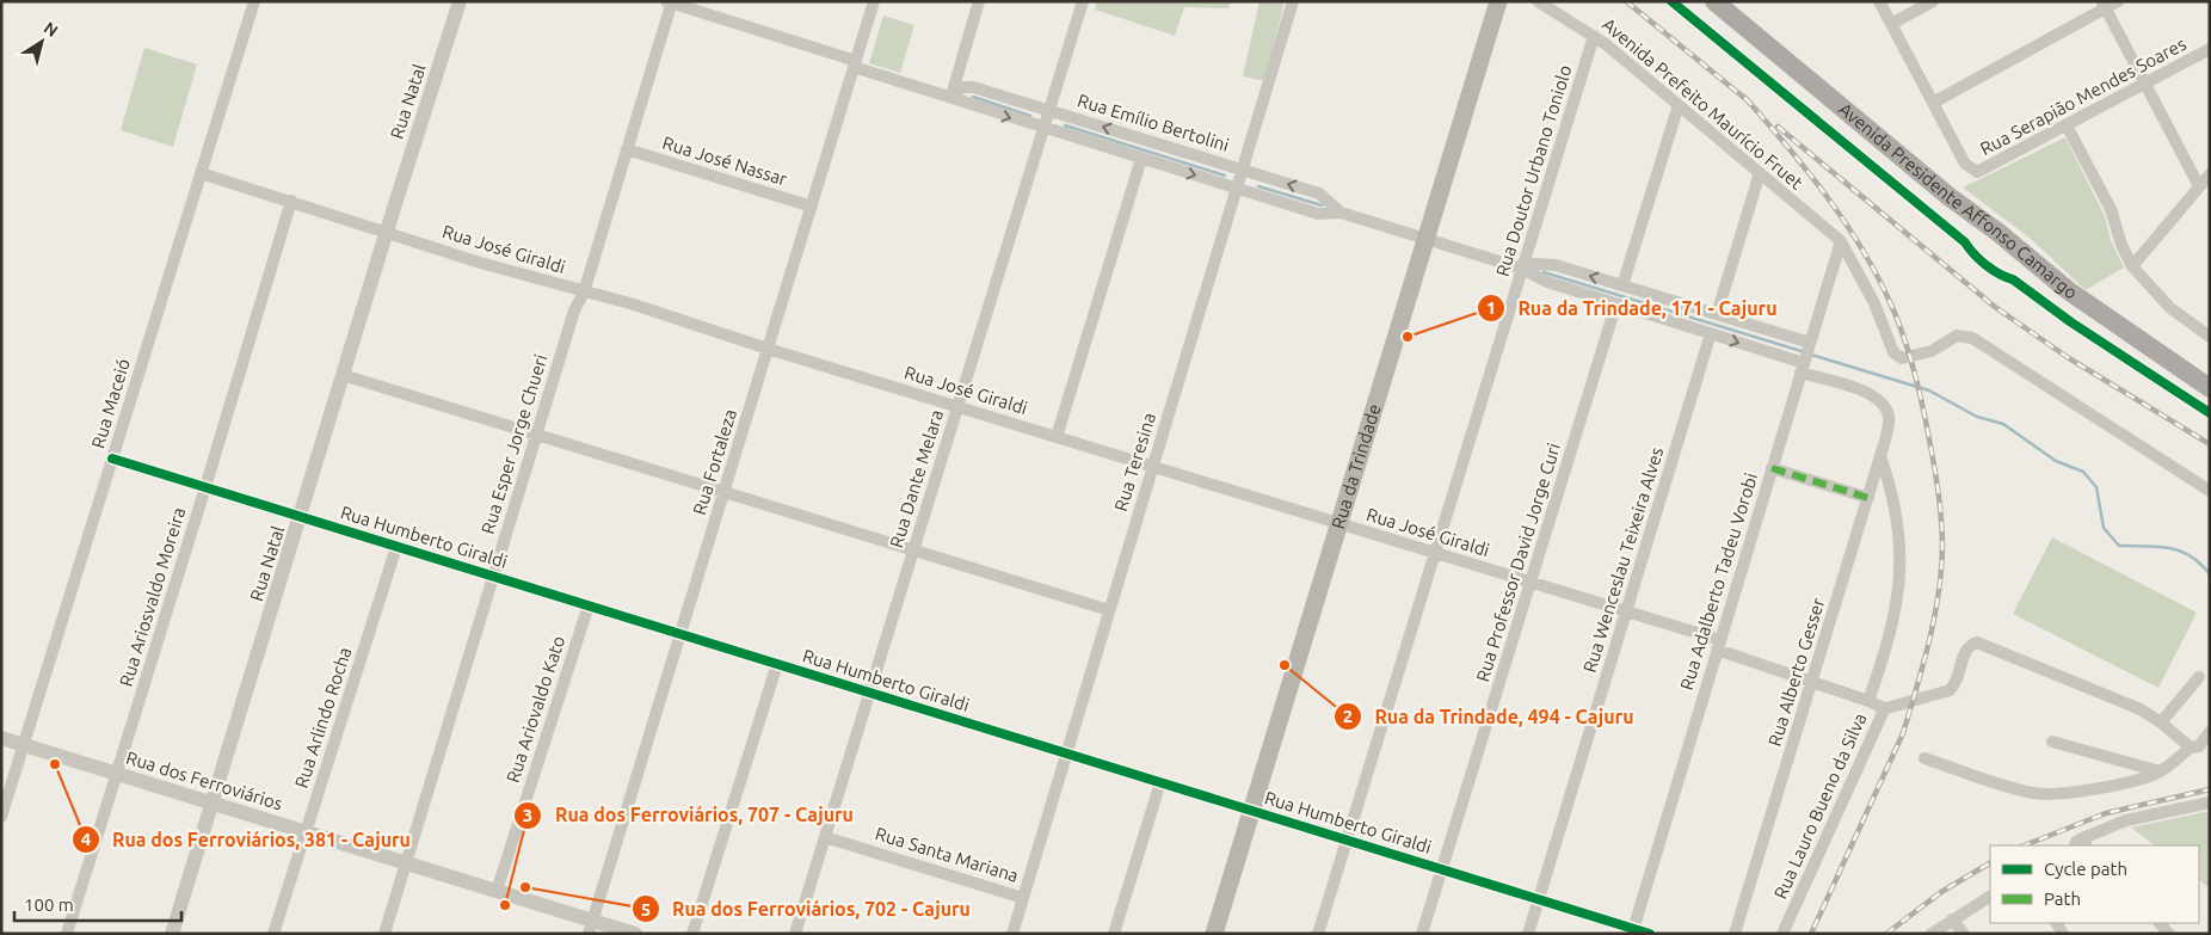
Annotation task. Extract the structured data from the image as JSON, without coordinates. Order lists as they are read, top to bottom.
{
  "streets": {
    "main road": ["Avenida Presidente Affonso Camargo", "Rua da Trindade"],
    "street": [
      "Rua Serapião Mendes Soares",
      "Rua Natal",
      "Avenida Prefeito Maurício Fruet",
      "Rua Emílio Bertolini",
      "Rua José Nassar",
      "Rua Doutor Urbano Toniolo",
      "Rua José Giraldi",
      "Rua Maceió",
      "Rua Esper Jorge Chueri",
      "Rua Fortaleza",
      "Rua Teresina",
      "Rua Dante Melara",
      "Rua Humberto Giraldi",
      "Rua Wenceslau Teixeira Alves",
      "Rua Professor David Jorge Curi",
      "Rua Adalberto Tadeu Vorobi",
      "Rua Ariosvaldo Moreira",
      "Rua Alberto Gesser",
      "Rua Ariovaldo Kato",
      "Rua Arlindo Rocha",
      "Rua dos Ferroviários",
      "Rua Lauro Bueno da Silva",
      "Rua Santa Mariana"
    ]
  },
  "crossings": [
    ["Rua Natal", "Rua José Giraldi"],
    ["Rua Natal", "Rua Humberto Giraldi"],
    ["Rua Natal", "Rua dos Ferroviários"],
    ["Avenida Prefeito Maurício Fruet", "Rua Doutor Urbano Toniolo"],
    ["Avenida Prefeito Maurício Fruet", "Rua Adalberto Tadeu Vorobi"],
    ["Rua Emílio Bertolini", "Rua Doutor Urbano Toniolo"],
    ["Rua Emílio Bertolini", "Rua Esper Jorge Chueri"],
    ["Rua Emílio Bertolini", "Rua Fortaleza"],
    ["Rua Emílio Bertolini", "Rua Teresina"],
    ["Rua Emílio Bertolini", "Rua da Trindade"],
    ["Rua Emílio Bertolini", "Rua Dante Melara"],
    ["Rua Emílio Bertolini", "Rua Wenceslau Teixeira Alves"],
    ["Rua Emílio Bertolini", "Rua Professor David Jorge Curi"],
    ["Rua Emílio Bertolini", "Rua Adalberto Tadeu Vorobi"],
    ["Rua Emílio Bertolini", "Rua Alberto Gesser"],
    ["Rua José Nassar", "Rua Esper Jorge Chueri"],
    ["Rua José Nassar", "Rua Fortaleza"],
    ["Rua Doutor Urbano Toniolo", "Rua José Giraldi"],
    ["Rua Doutor Urbano Toniolo", "Rua Humberto Giraldi"],
    ["Rua José Giraldi", "Rua Maceió"],
    ["Rua José Giraldi", "Rua Esper Jorge Chueri"],
    ["Rua José Giraldi", "Rua Fortaleza"],
    ["Rua José Giraldi", "Rua Teresina"],
    ["Rua José Giraldi", "Rua da Trindade"],
    ["Rua José Giraldi", "Rua Dante Melara"],
    ["Rua José Giraldi", "Rua Wenceslau Teixeira Alves"],
    ["Rua José Giraldi", "Rua Professor David Jorge Curi"],
    ["Rua José Giraldi", "Rua Adalberto Tadeu Vorobi"],
    ["Rua José Giraldi", "Rua Ariosvaldo Moreira"],
    ["Rua José Giraldi", "Rua Alberto Gesser"],
    ["Rua José Giraldi", "Rua Lauro Bueno da Silva"],
    ["Rua Maceió", "Rua Humberto Giraldi"],
    ["Rua Maceió", "Rua dos Ferroviários"],
    ["Rua Esper Jorge Chueri", "Rua Humberto Giraldi"],
    ["Rua Esper Jorge Chueri", "Rua dos Ferroviários"],
    ["Rua Fortaleza", "Rua Humberto Giraldi"],
    ["Rua Fortaleza", "Rua dos Ferroviários"],
    ["Rua Teresina", "Rua Humberto Giraldi"],
    ["Rua Teresina", "Rua Santa Mariana"],
    ["Rua da Trindade", "Rua Humberto Giraldi"],
    ["Rua Dante Melara", "Rua Humberto Giraldi"],
    ["Rua Dante Melara", "Rua Santa Mariana"],
    ["Rua Humberto Giraldi", "Rua Wenceslau Teixeira Alves"],
    ["Rua Humberto Giraldi", "Rua Professor David Jorge Curi"],
    ["Rua Humberto Giraldi", "Rua Adalberto Tadeu Vorobi"],
    ["Rua Humberto Giraldi", "Rua Ariosvaldo Moreira"],
    ["Rua Humberto Giraldi", "Rua Ariovaldo Kato"],
    ["Rua Humberto Giraldi", "Rua Arlindo Rocha"],
    ["Rua Ariosvaldo Moreira", "Rua dos Ferroviários"],
    ["Rua Alberto Gesser", "Rua Lauro Bueno da Silva"],
    ["Rua Ariovaldo Kato", "Rua dos Ferroviários"],
    ["Rua Arlindo Rocha", "Rua dos Ferroviários"]
  ],
  "places": [
    "Rua da Trindade, 171 - Cajuru",
    "Rua da Trindade, 494 - Cajuru",
    "Rua dos Ferroviários, 381 - Cajuru",
    "Rua dos Ferroviários, 702 - Cajuru",
    "Rua dos Ferroviários, 707 - Cajuru"
  ],
  "legend": ["Cycle path", "Path"],
  "scale_bar": "100 m",
  "north": "top right"
}
